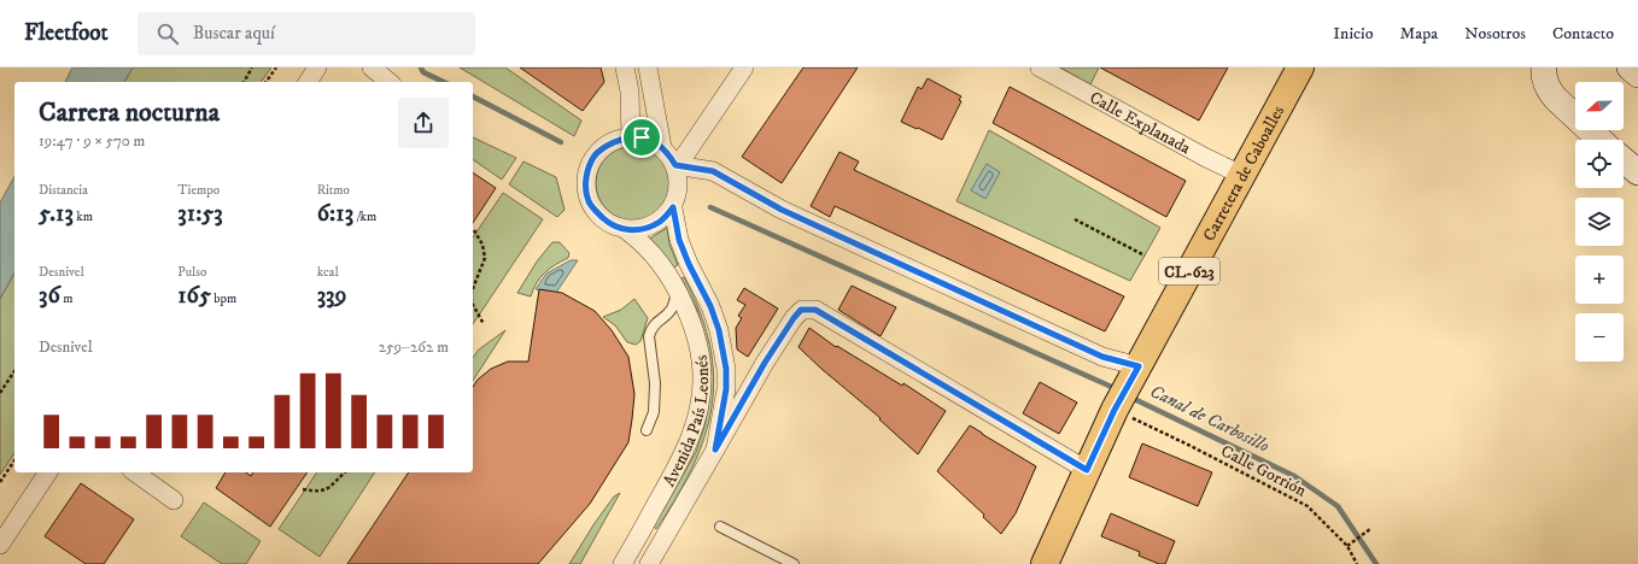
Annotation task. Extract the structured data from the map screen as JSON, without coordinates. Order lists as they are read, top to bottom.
{
  "streets": {
    "main road": ["Carretera de Caboalles", "CL-623"],
    "street": ["Calle Explanada", "Avenida País Leonés"],
    "path": ["Calle Gorrión"]
  },
  "crossings": [
    ["Calle Explanada", "Carretera de Caboalles"],
    ["Carretera de Caboalles", "Calle Gorrión"]
  ],
  "water": ["Canal de Carbosillo"],
  "north": "left",
  "page": {
    "header": "Fleetfoot",
    "search": "Buscar aquí",
    "nav": [
      "Inicio",
      "Mapa",
      "Nosotros",
      "Contacto"
    ],
    "map_buttons": ["+", "−"],
    "heading": ["Carrera nocturna", "19:47 · 9 × 570 m"],
    "stats": [
      ["Distancia", "5.13 km"],
      ["Tiempo", "31:53"],
      ["Ritmo", "6:13 /km"],
      ["Desnivel", "36 m"],
      ["Pulso", "165 bpm"],
      ["kcal", "339"]
    ],
    "chart": ["Desnivel", "259–262 m"]
  }
}
